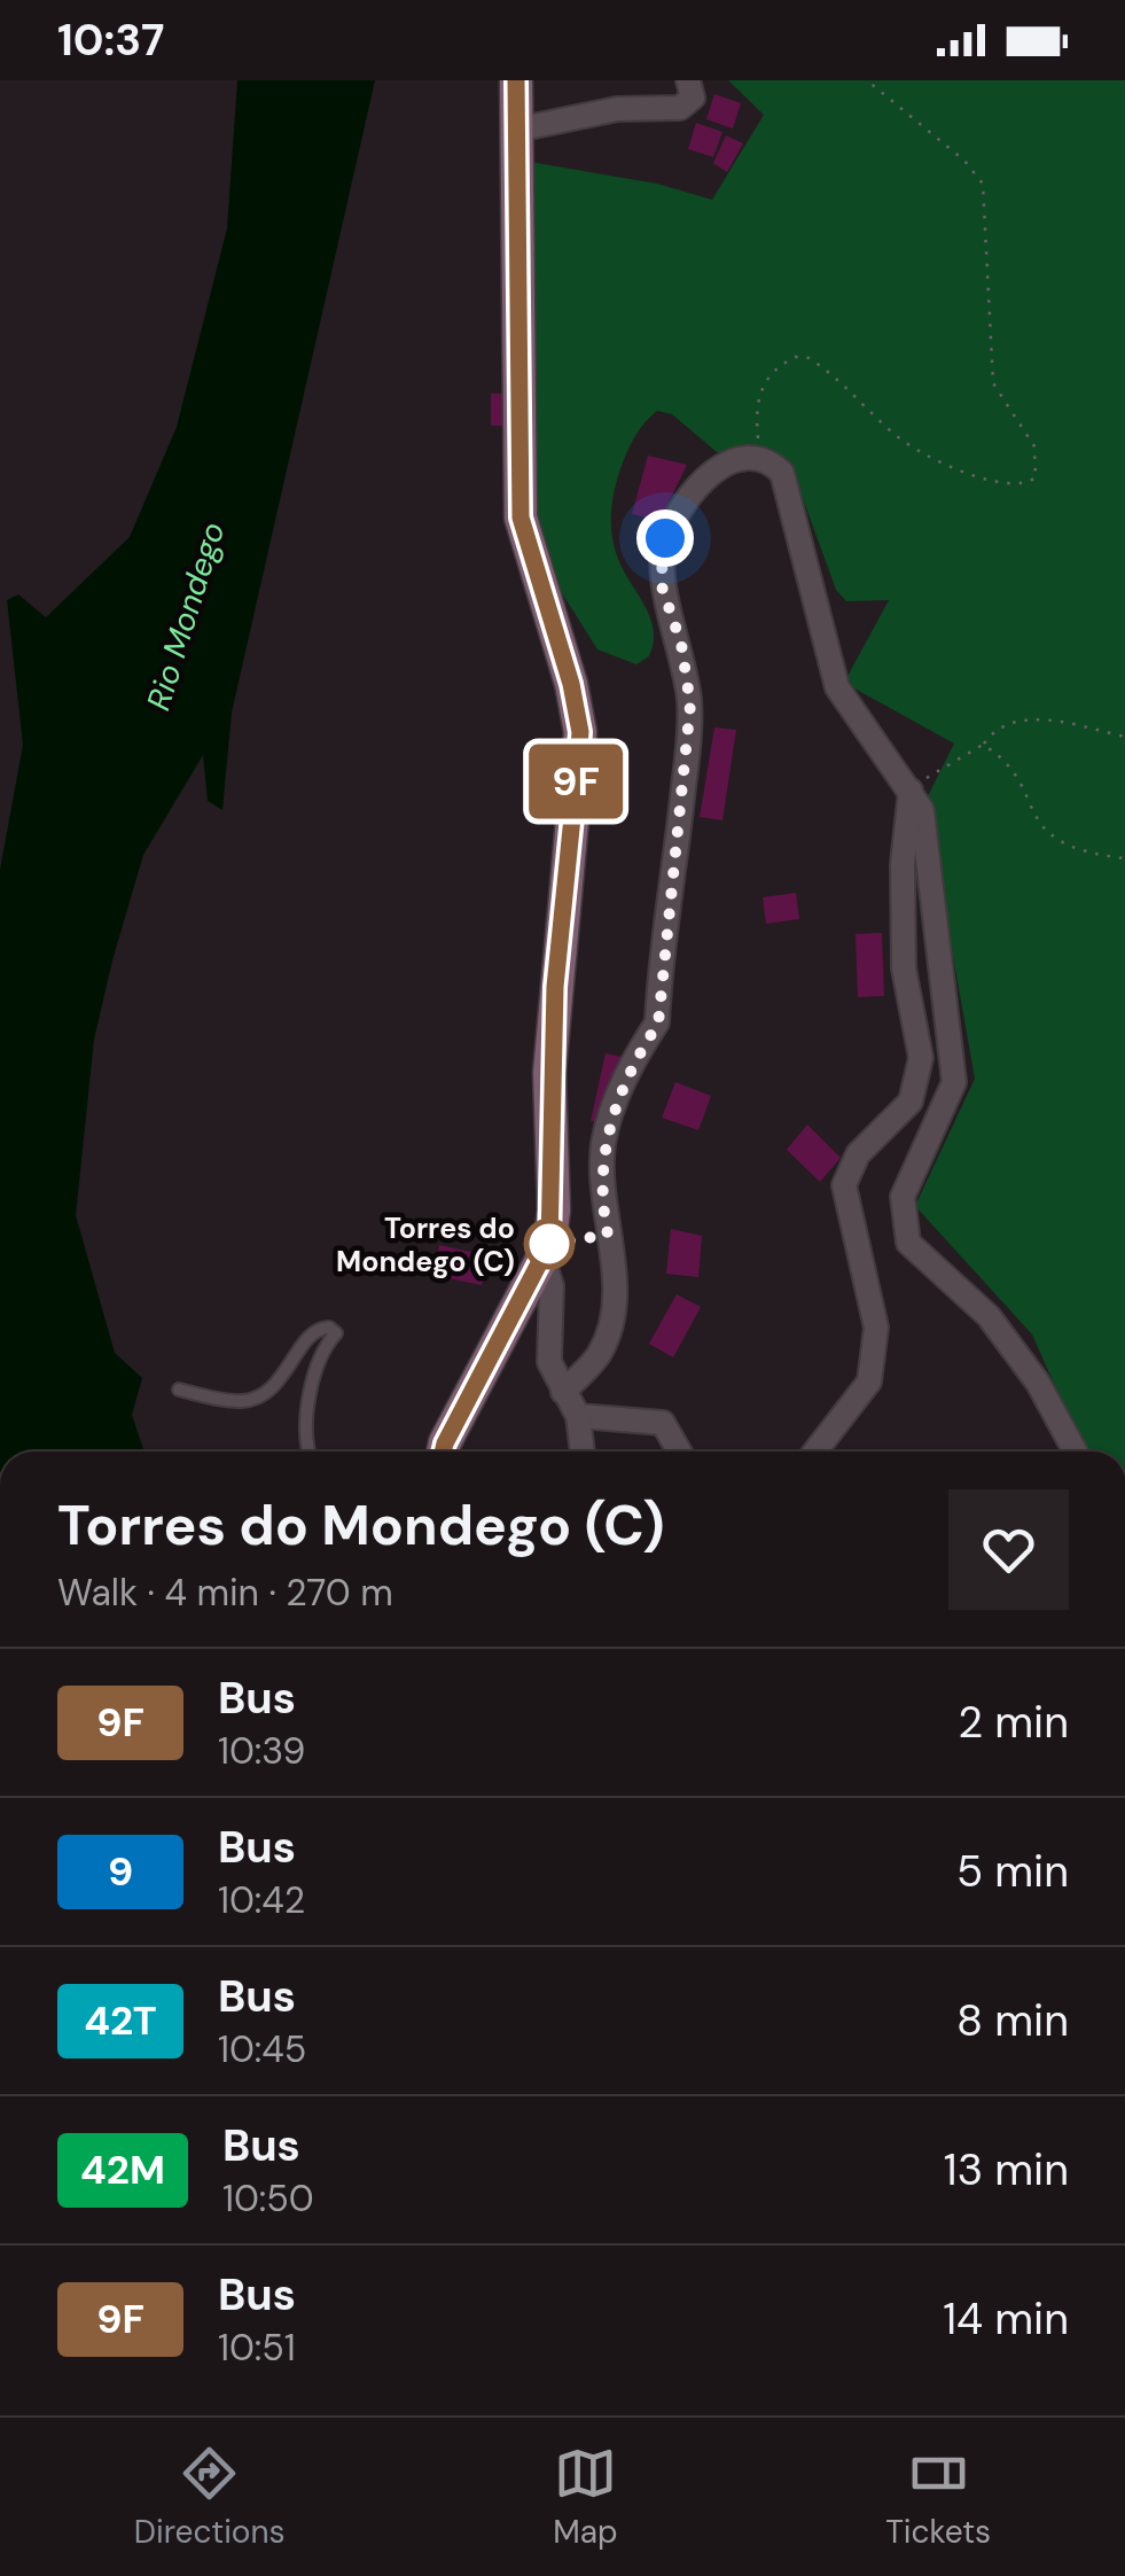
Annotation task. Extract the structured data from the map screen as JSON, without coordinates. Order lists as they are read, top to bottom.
{
  "water": ["Rio Mondego"],
  "places": ["Torres do Mondego (C)"],
  "lines": ["bus line 9F"],
  "page": {
    "status": "10:37",
    "on_map": "9F",
    "heading": ["Torres do Mondego (C)", "Walk · 4 min · 270 m"],
    "list": [
      {
        "mark": "9F",
        "name": "Bus",
        "note": "10:39",
        "value": "2 min"
      },
      {
        "mark": "9",
        "name": "Bus",
        "note": "10:42",
        "value": "5 min"
      },
      {
        "mark": "42T",
        "name": "Bus",
        "note": "10:45",
        "value": "8 min"
      },
      {
        "mark": "42M",
        "name": "Bus",
        "note": "10:50",
        "value": "13 min"
      },
      {
        "mark": "9F",
        "name": "Bus",
        "note": "10:51",
        "value": "14 min"
      }
    ],
    "tabs": ["Directions", "Map", "Tickets"]
  }
}
